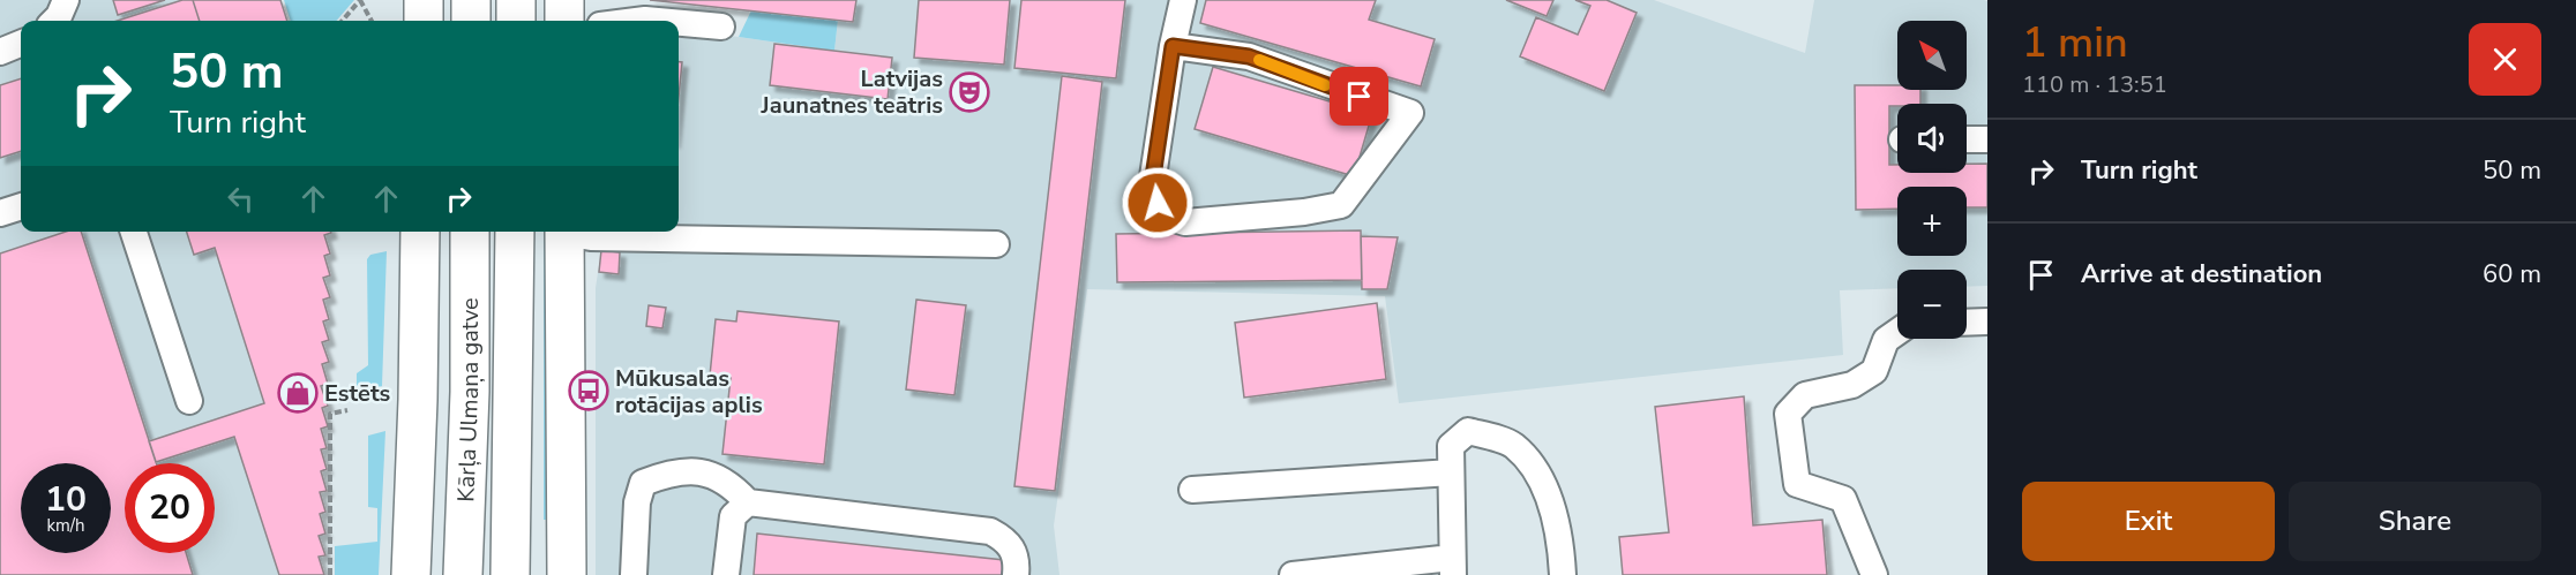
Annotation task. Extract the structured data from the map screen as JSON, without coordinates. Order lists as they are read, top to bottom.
{
  "streets": {
    "highway": ["Kārļa Ulmaņa gatve"]
  },
  "places": {
    "theatre": ["Latvijas Jaunatnes teātris"],
    "bus stop": ["Mūkusalas rotācijas aplis"],
    "shop": ["Estēts"]
  },
  "north": "top left",
  "page": {
    "heading": ["1 min", "110 m · 13:51"],
    "map_buttons": ["+", "−"],
    "turn": ["50 m", "Turn right"],
    "list": [
      {
        "name": "Turn right",
        "value": "50 m"
      },
      {
        "name": "Arrive at destination",
        "value": "60 m"
      }
    ],
    "speed": "10 km/h",
    "limit": "20",
    "buttons": ["Exit", "Share"]
  }
}
